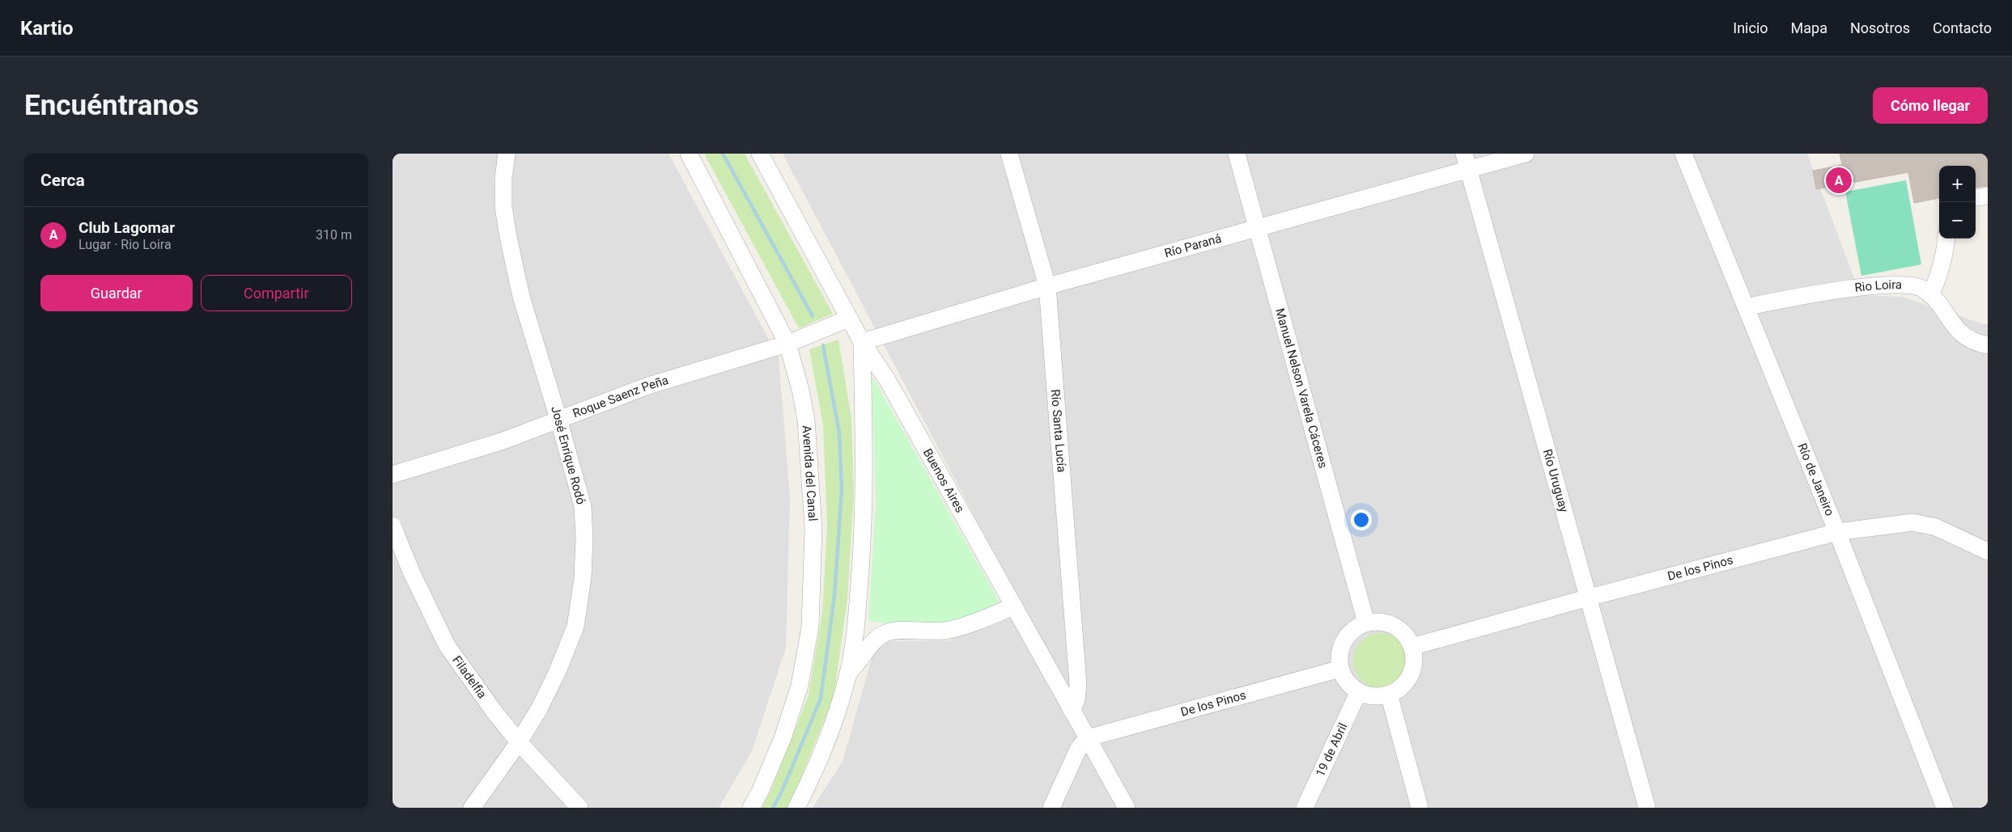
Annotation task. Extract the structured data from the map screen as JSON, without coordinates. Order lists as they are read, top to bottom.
{
  "streets": {
    "street": [
      "Río Paraná",
      "Rio Loira",
      "Manuel Nelson Varela Cáceres",
      "Roque Saenz Peña",
      "Río Santa Lucía",
      "José Enrique Rodó",
      "Avenida del Canal",
      "Río de Janeiro",
      "Buenos Aires",
      "Río Uruguay",
      "De los Pinos",
      "Filadelfia",
      "19 de Abril"
    ]
  },
  "crossings": [
    ["Río Paraná", "Manuel Nelson Varela Cáceres"],
    ["Río Paraná", "Río Santa Lucía"],
    ["Río Paraná", "Buenos Aires"],
    ["Río Paraná", "Río Uruguay"],
    ["Rio Loira", "Río de Janeiro"],
    ["Manuel Nelson Varela Cáceres", "De los Pinos"],
    ["Manuel Nelson Varela Cáceres", "19 de Abril"],
    ["Roque Saenz Peña", "José Enrique Rodó"],
    ["Roque Saenz Peña", "Avenida del Canal"],
    ["Roque Saenz Peña", "Buenos Aires"],
    ["Río Santa Lucía", "Buenos Aires"],
    ["José Enrique Rodó", "Filadelfia"],
    ["Río de Janeiro", "De los Pinos"],
    ["Buenos Aires", "De los Pinos"],
    ["Río Uruguay", "De los Pinos"],
    ["De los Pinos", "19 de Abril"]
  ],
  "page": {
    "header": "Kartio",
    "nav": [
      "Inicio",
      "Mapa",
      "Nosotros",
      "Contacto"
    ],
    "buttons": [
      "Cómo llegar",
      ["Guardar", "Compartir"]
    ],
    "title": "Encuéntranos",
    "heading": "Cerca",
    "map_buttons": ["+", "−"],
    "pins": "A",
    "list": [
      {
        "mark": "A",
        "name": "Club Lagomar",
        "note": "Lugar · Rio Loira",
        "value": "310 m"
      }
    ]
  }
}
